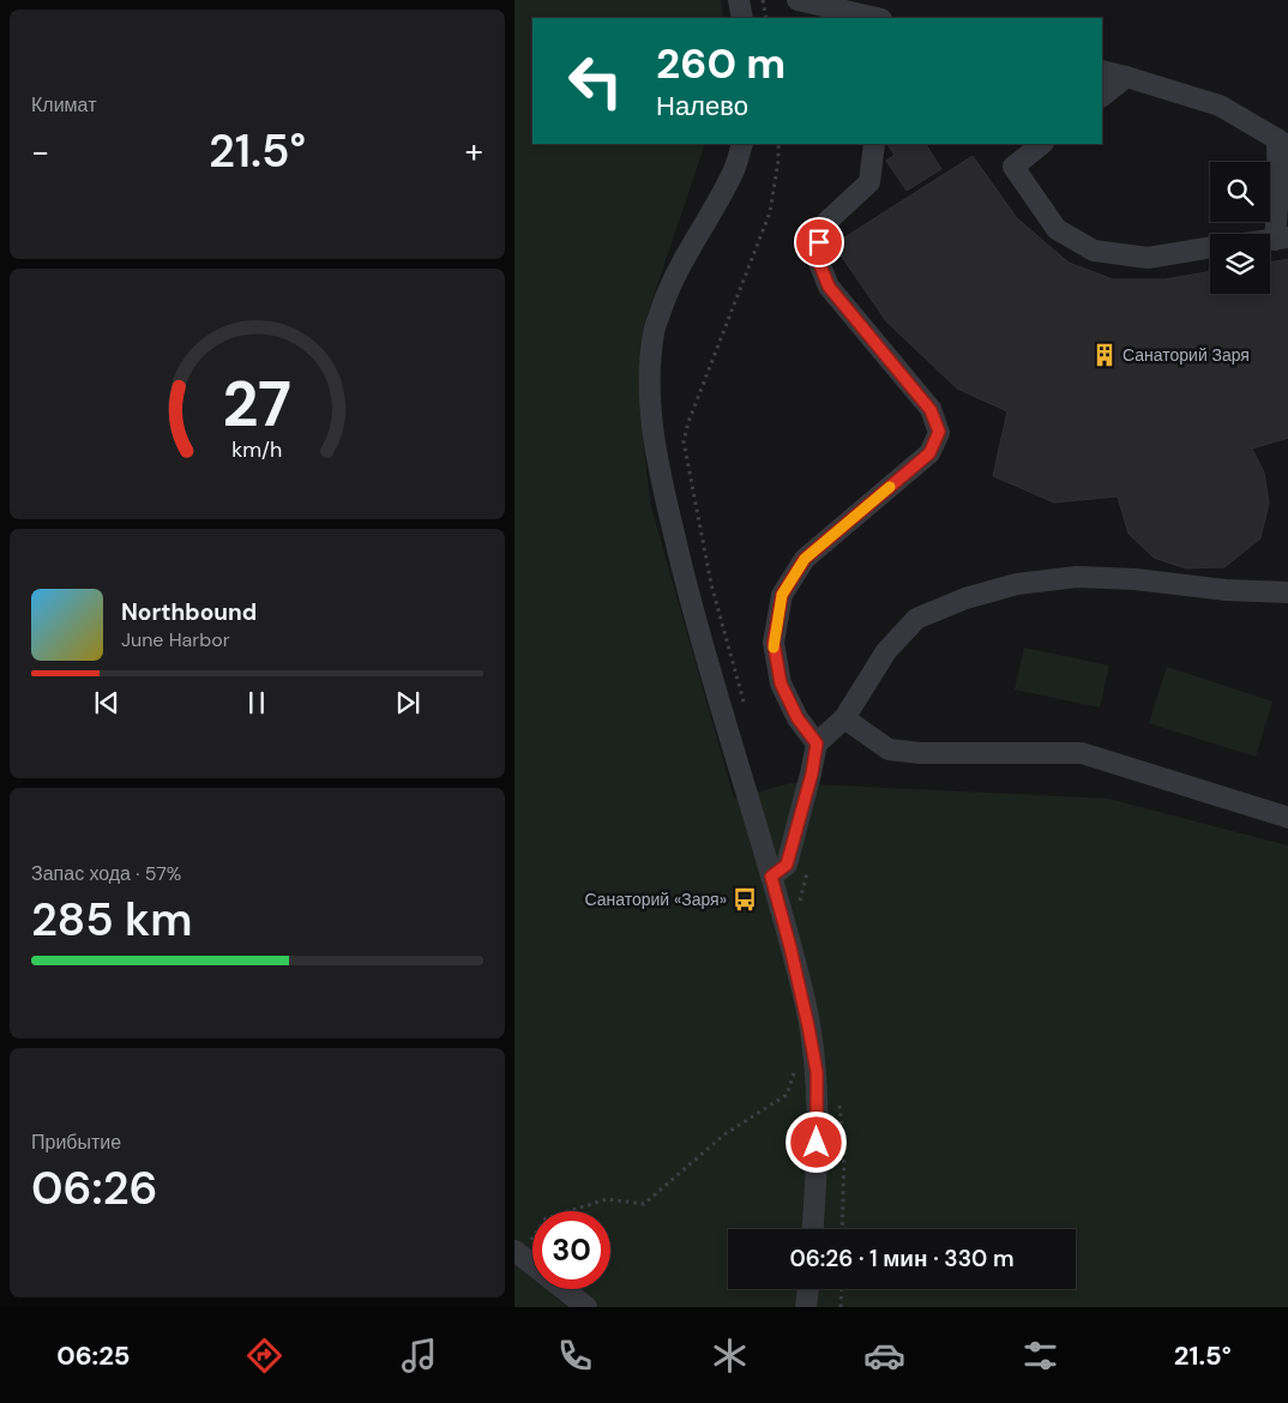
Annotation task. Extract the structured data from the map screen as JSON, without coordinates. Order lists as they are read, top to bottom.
{
  "places": {
    "building": ["Санаторий Заря"],
    "bus stop": ["Санаторий «Заря»"]
  },
  "page": {
    "tile": [
      "Климат",
      ["Запас хода · 57%", "285 km"],
      ["Прибытие", "06:26"]
    ],
    "turn": ["260 m", "Налево"],
    "heat": ["−", "21.5°", "+"],
    "song": ["Northbound", "June Harbor"],
    "limit": "30",
    "trip": "06:26 · 1 мин · 330 m",
    "tabs": ["06:25", "21.5°"],
    "gauge": ["27", "km/h"]
  }
}
